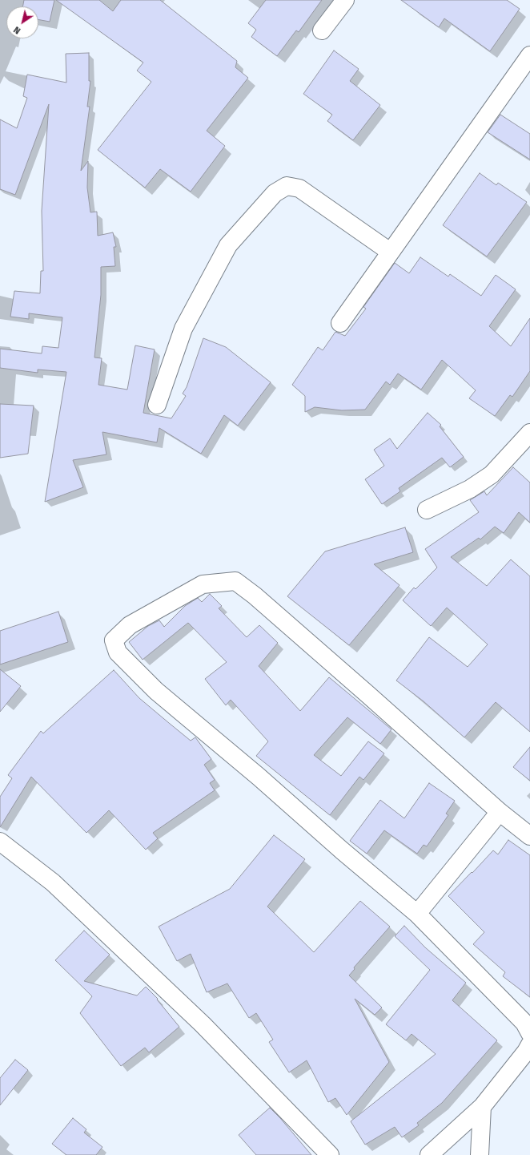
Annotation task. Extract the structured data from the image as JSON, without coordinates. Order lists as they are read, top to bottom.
{
  "north": "bottom left"
}
